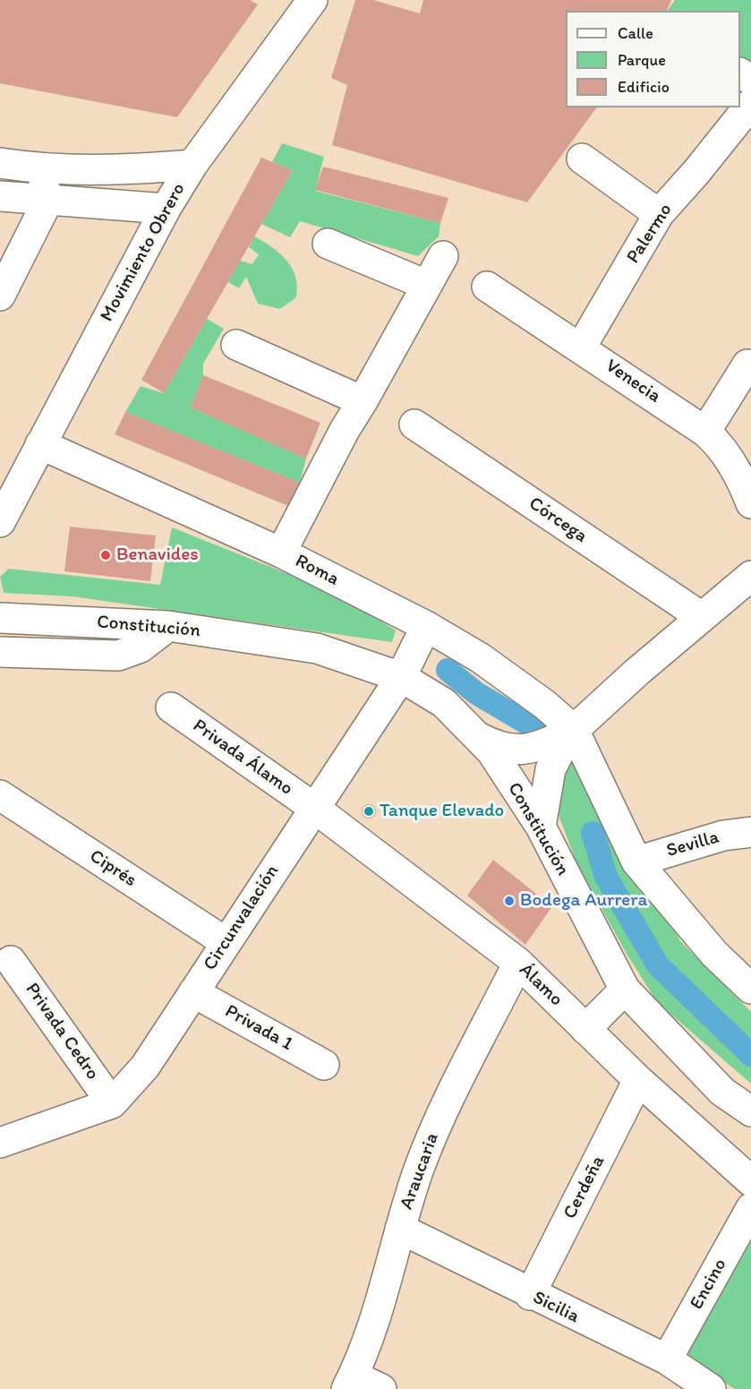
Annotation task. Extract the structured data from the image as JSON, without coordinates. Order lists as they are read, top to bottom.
{
  "streets": {
    "street": [
      "Palermo",
      "Movimiento Obrero",
      "Venecia",
      "Córcega",
      "Roma",
      "Constitución",
      "Privada Álamo",
      "Sevilla",
      "Ciprés",
      "Circunvalación",
      "Álamo",
      "Privada 1",
      "Privada Cedro",
      "Araucaria",
      "Cerdeña",
      "Encino",
      "Sicilia"
    ]
  },
  "crossings": [
    ["Palermo", "Venecia"],
    ["Movimiento Obrero", "Roma"],
    ["Roma", "Circunvalación"],
    ["Constitución", "Circunvalación"],
    ["Privada Álamo", "Circunvalación"],
    ["Privada Álamo", "Álamo"],
    ["Ciprés", "Circunvalación"],
    ["Circunvalación", "Álamo"],
    ["Circunvalación", "Privada 1"],
    ["Circunvalación", "Privada Cedro"],
    ["Álamo", "Araucaria"],
    ["Álamo", "Cerdeña"],
    ["Araucaria", "Sicilia"],
    ["Cerdeña", "Sicilia"],
    ["Encino", "Sicilia"]
  ],
  "places": ["Benavides", "Tanque Elevado", "Bodega Aurrera"],
  "legend": ["Calle", "Parque", "Edificio"]
}
